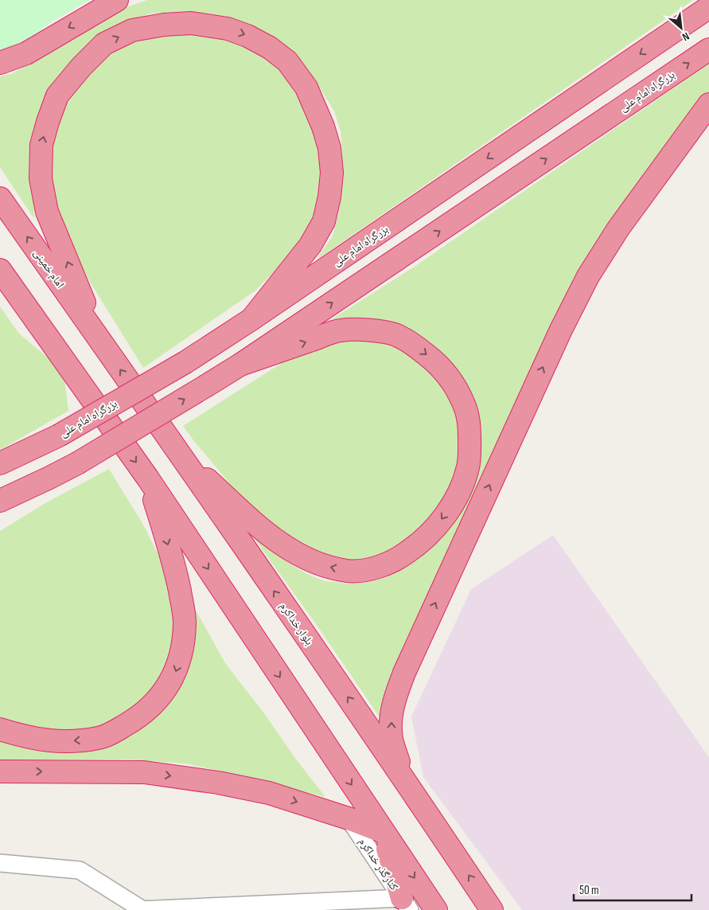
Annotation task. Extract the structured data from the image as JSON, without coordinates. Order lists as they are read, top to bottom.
{
  "streets": {
    "highway": ["بزرگراه امام علی", "امام خمینی", "بلوار خداکرم"],
    "street": ["کنارگذر خداکرم"]
  },
  "crossings": [
    ["امام خمینی", "بلوار خداکرم"]
  ],
  "scale_bar": "50 m",
  "north": "bottom right"
}
